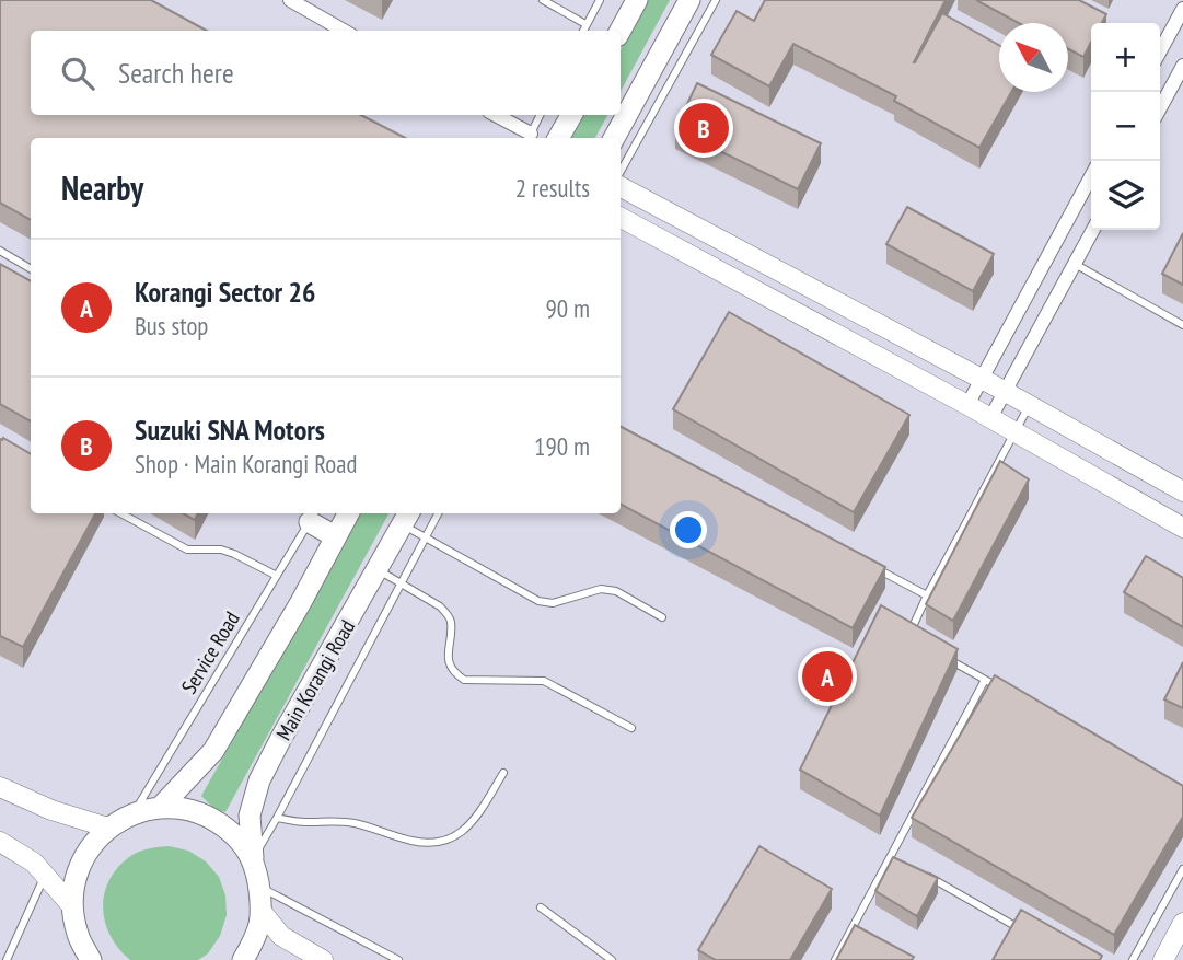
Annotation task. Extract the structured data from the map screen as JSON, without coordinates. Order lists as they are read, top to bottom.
{
  "streets": {
    "main road": ["Main Korangi Road"],
    "lane": ["Service Road"]
  },
  "north": "top left",
  "page": {
    "map_buttons": ["+", "−"],
    "search": "Search here",
    "pins": ["B", "A"],
    "heading": ["Nearby", "2 results"],
    "list": [
      {
        "mark": "A",
        "name": "Korangi Sector 26",
        "note": "Bus stop",
        "value": "90 m"
      },
      {
        "mark": "B",
        "name": "Suzuki SNA Motors",
        "note": "Shop · Main Korangi Road",
        "value": "190 m"
      }
    ]
  }
}
